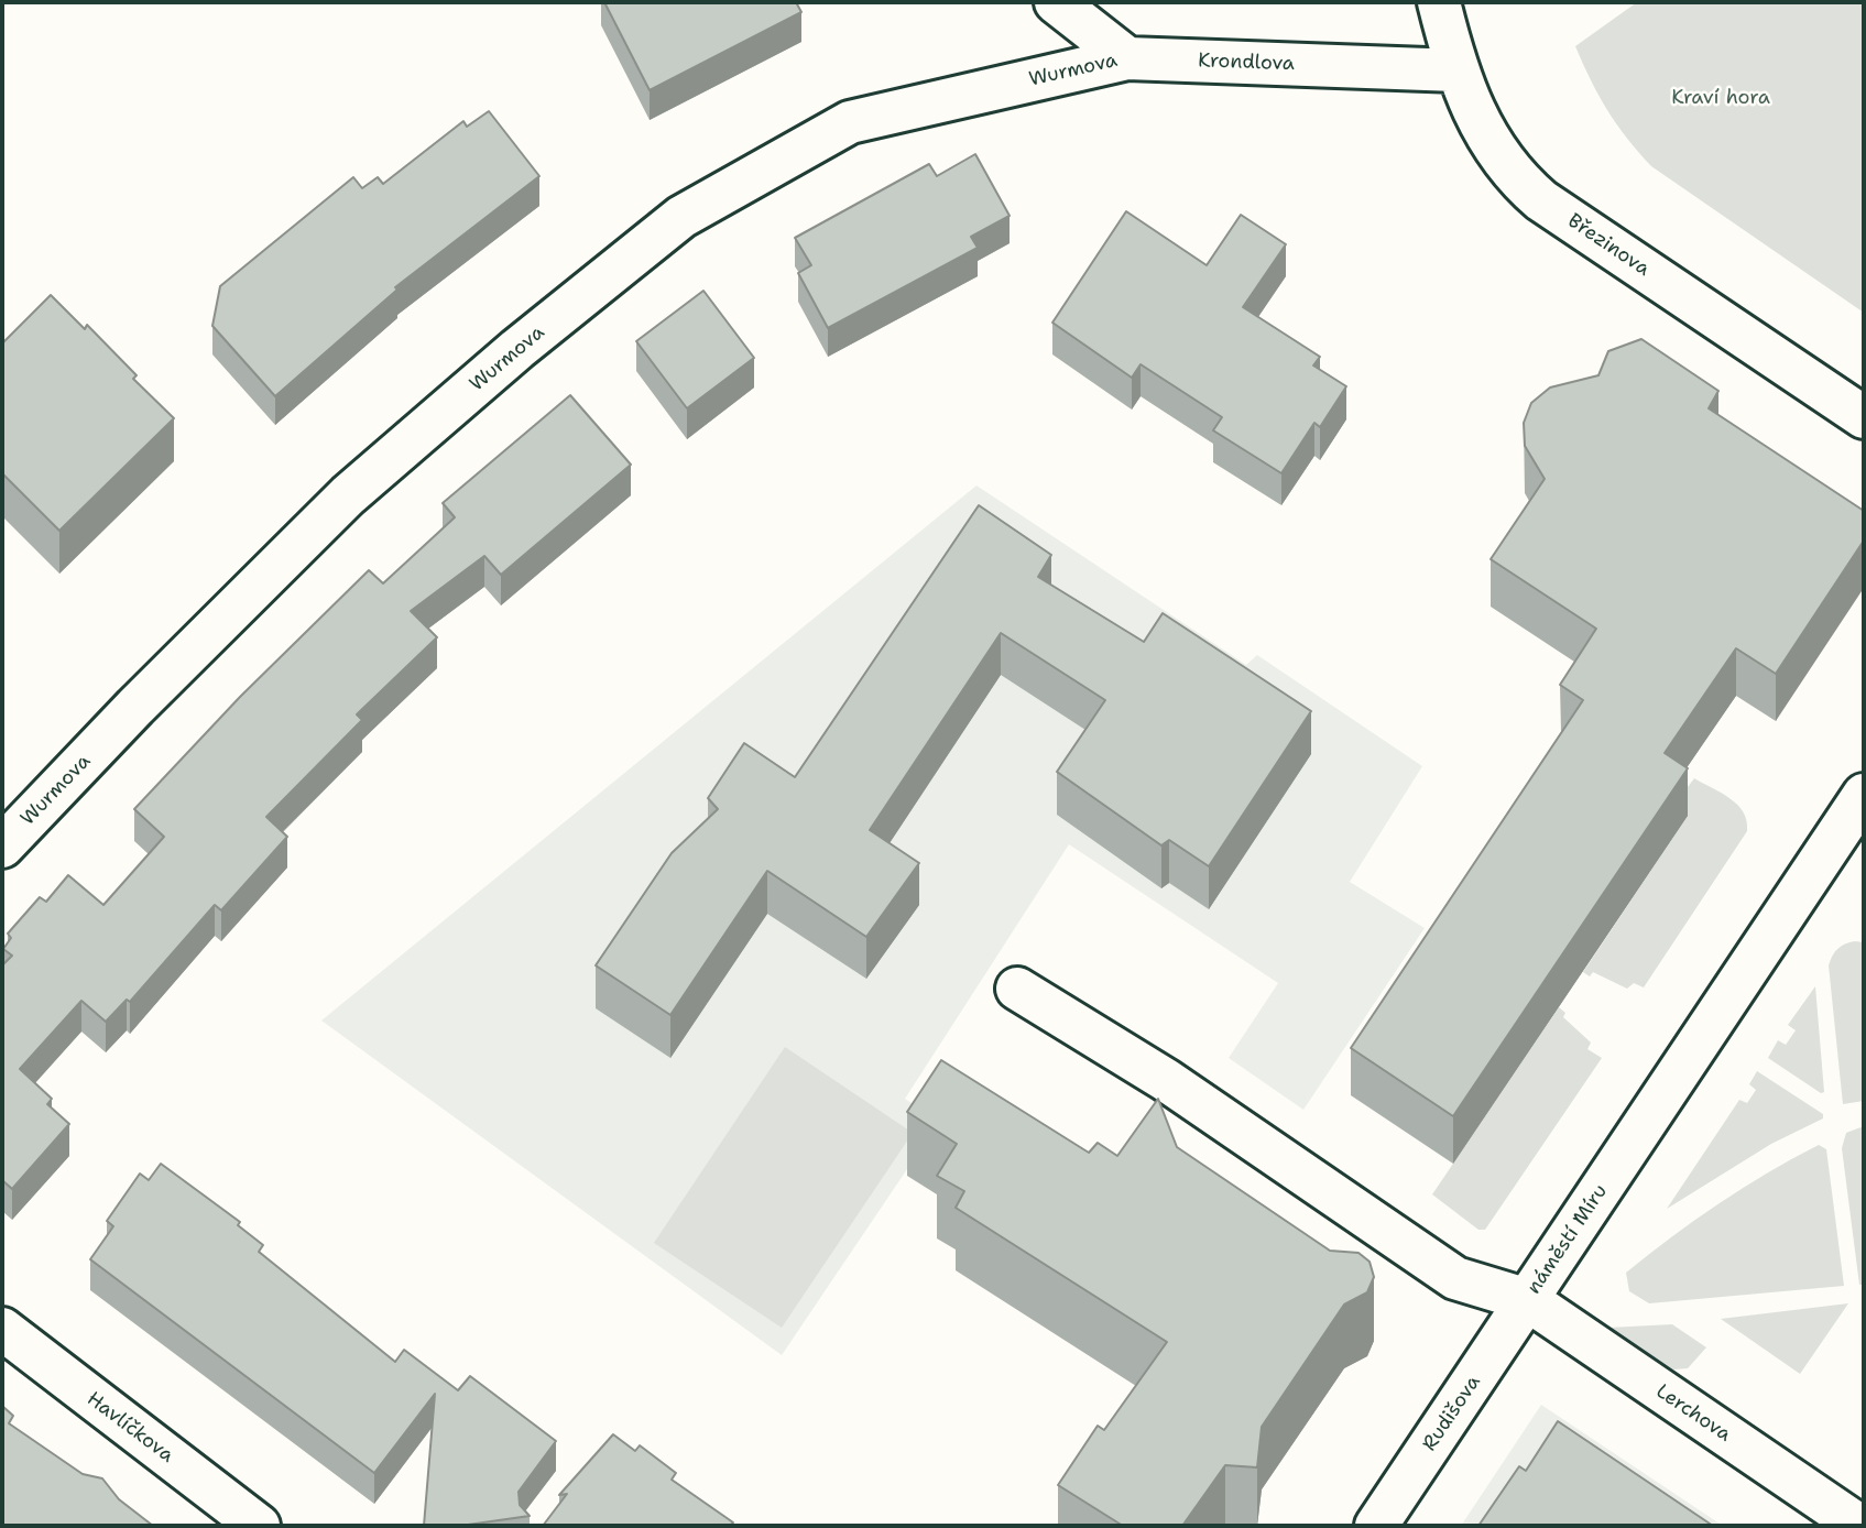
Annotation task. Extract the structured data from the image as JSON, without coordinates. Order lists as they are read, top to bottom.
{
  "streets": {
    "street": [
      "Krondlova",
      "Wurmova",
      "Březinova",
      "náměstí Míru",
      "Rudišova",
      "Lerchova",
      "Havlíčkova"
    ]
  },
  "crossings": [
    ["Krondlova", "Wurmova"],
    ["Krondlova", "Březinova"],
    ["náměstí Míru", "Rudišova"],
    ["náměstí Míru", "Lerchova"],
    ["Rudišova", "Lerchova"]
  ],
  "parks": ["Kraví hora"]
}
